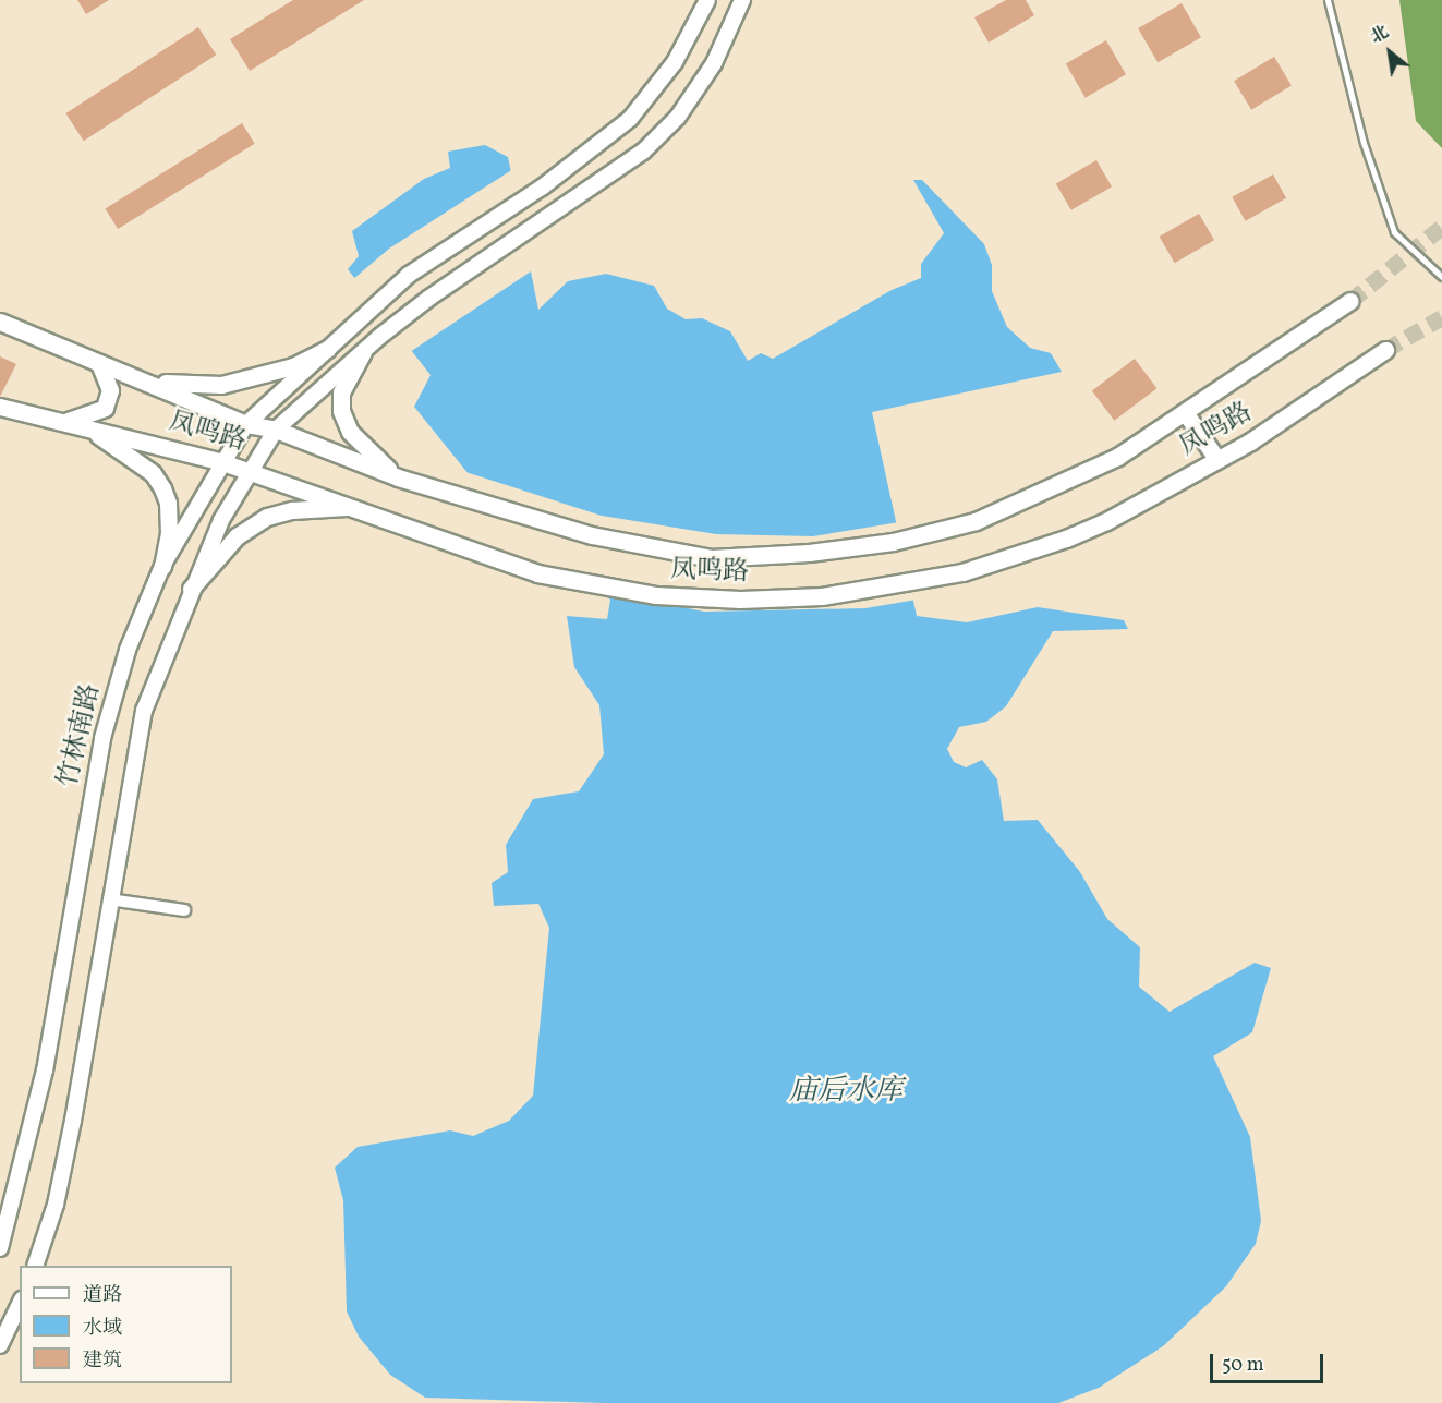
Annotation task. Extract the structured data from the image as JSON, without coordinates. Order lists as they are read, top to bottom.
{
  "streets": {
    "main road": ["凤鸣路"],
    "street": ["竹林南路"]
  },
  "crossings": [
    ["凤鸣路", "竹林南路"]
  ],
  "water": ["庙后水库"],
  "legend": ["道路", "水域", "建筑"],
  "scale_bar": "50 m",
  "north": "top left"
}
